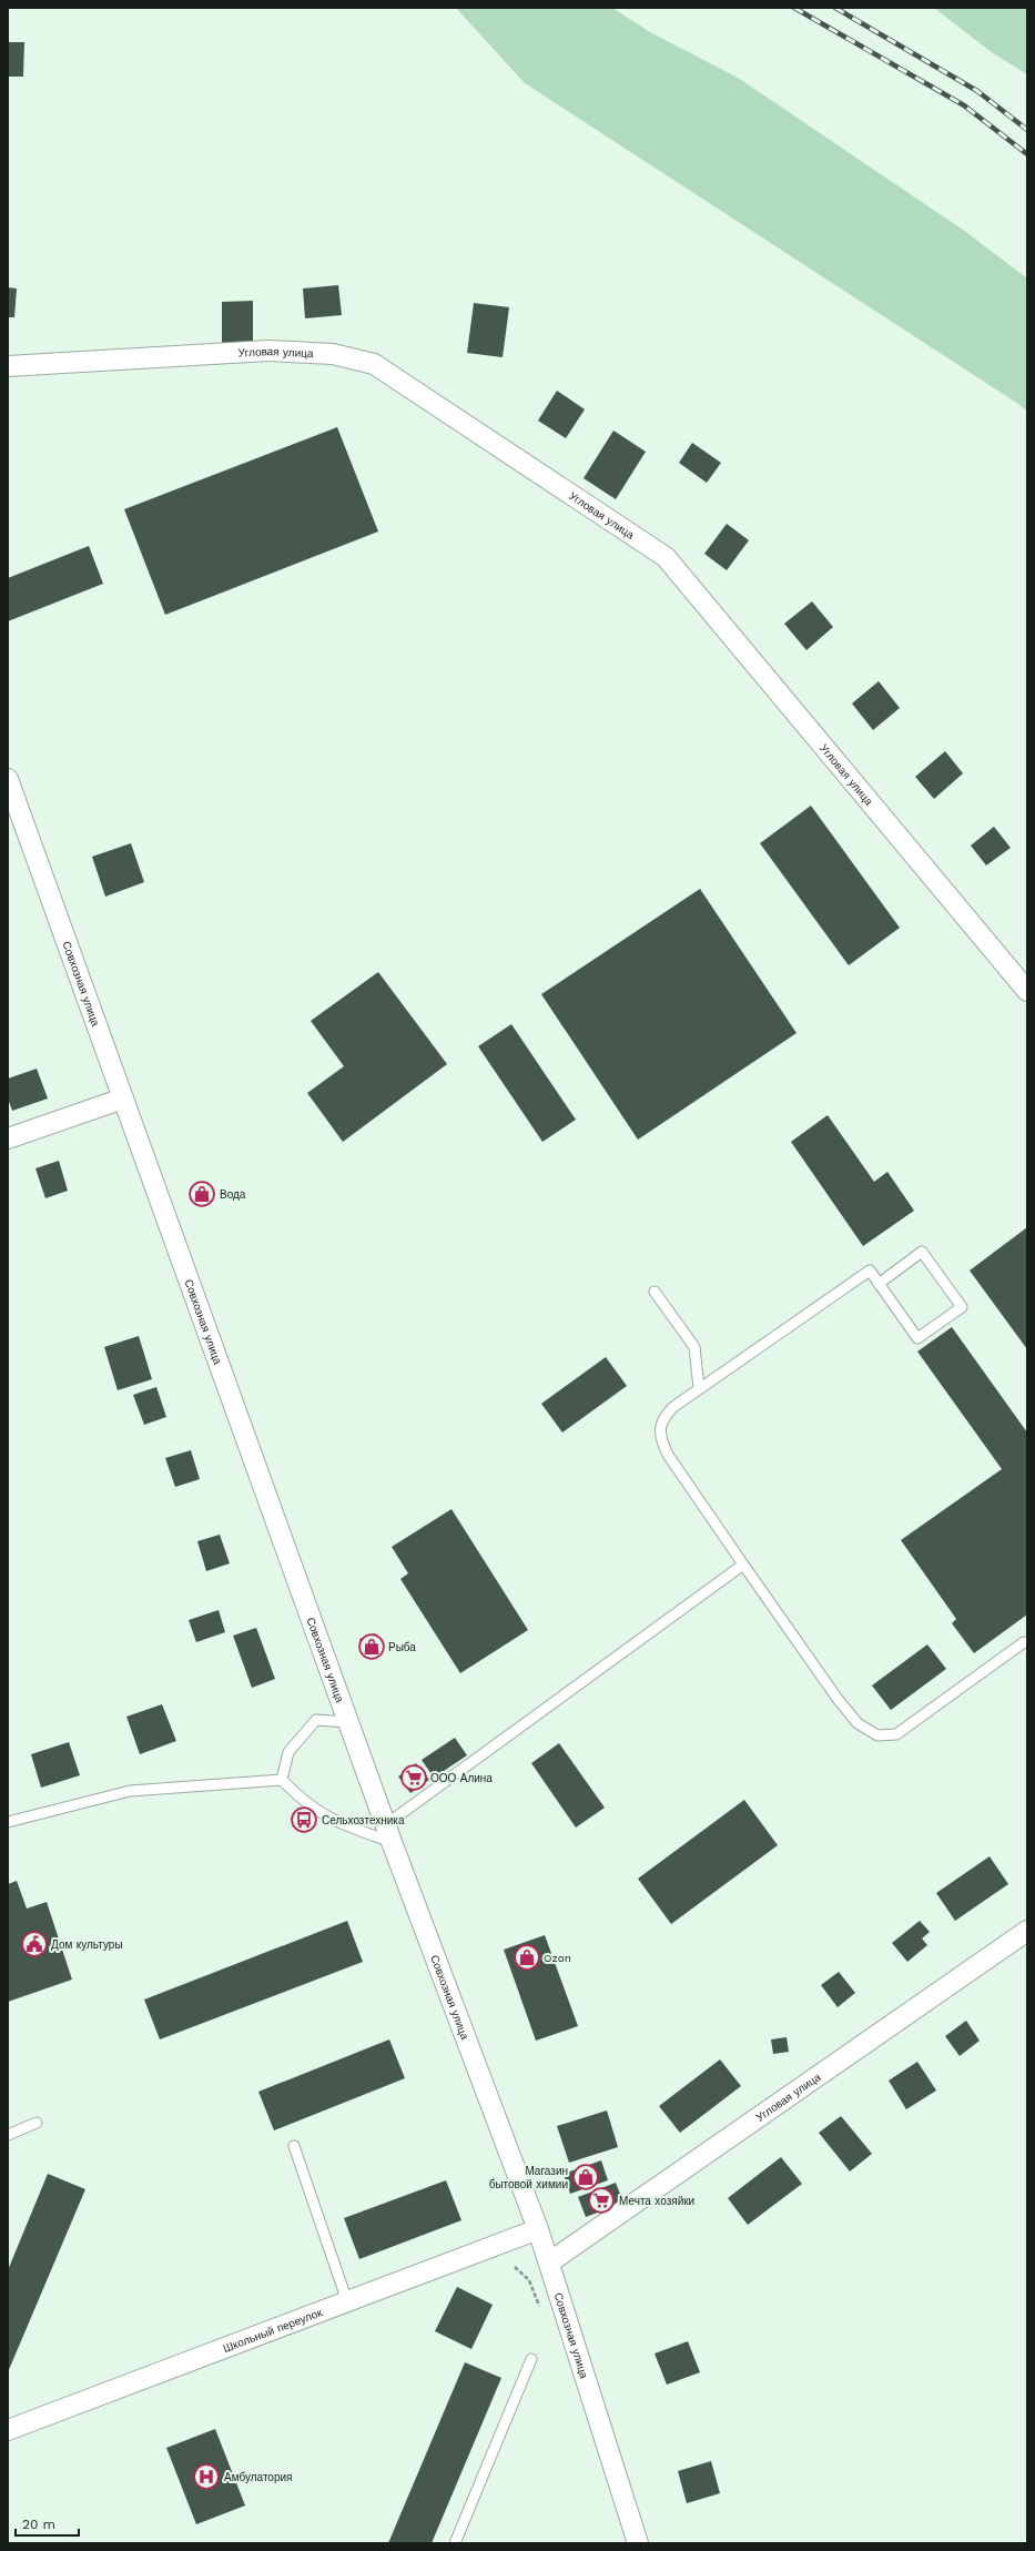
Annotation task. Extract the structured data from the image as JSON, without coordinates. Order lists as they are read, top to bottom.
{
  "streets": {
    "street": ["Угловая улица", "Совхозная улица", "Школьный переулок"]
  },
  "crossings": [
    ["Угловая улица", "Совхозная улица"],
    ["Совхозная улица", "Школьный переулок"]
  ],
  "places": {
    "shop": [
      "Вода",
      "Рыба",
      "Ozon",
      "Магазин бытовой химии"
    ],
    "supermarket": ["ООО Алина", "Мечта хозяйки"],
    "bus stop": ["Сельхозтехника"],
    "public building": ["Дом культуры"],
    "hospital": ["Амбулатория"]
  },
  "scale_bar": "20 m"
}
